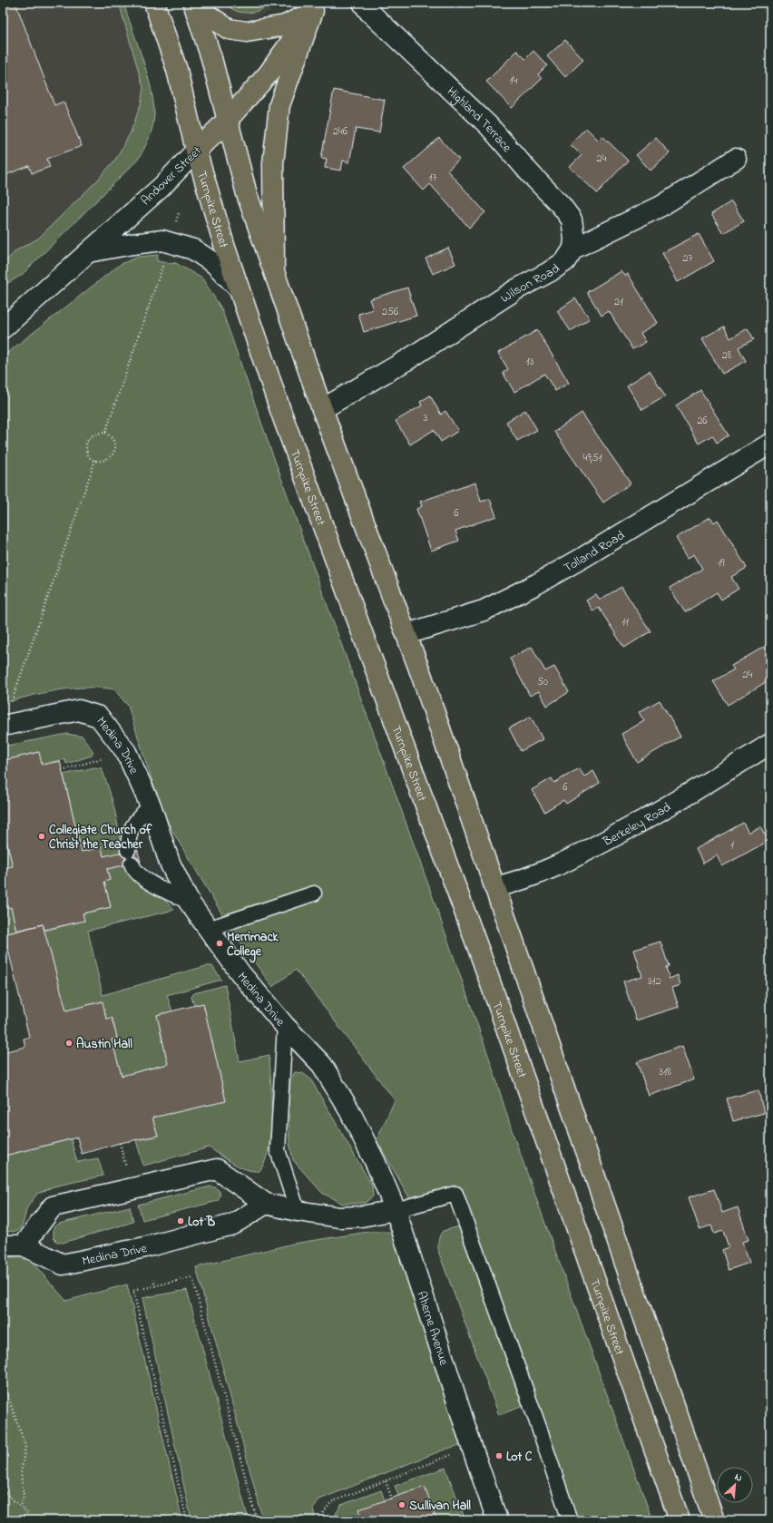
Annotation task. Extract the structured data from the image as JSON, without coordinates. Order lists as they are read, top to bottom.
{
  "streets": {
    "main road": ["Andover Street", "Turnpike Street"],
    "street": [
      "Highland Terrace",
      "Wilson Road",
      "Tolland Road",
      "Medina Drive",
      "Berkeley Road",
      "Aherne Avenue"
    ]
  },
  "crossings": [
    ["Highland Terrace", "Wilson Road"],
    ["Andover Street", "Turnpike Street"],
    ["Medina Drive", "Aherne Avenue"]
  ],
  "places": [
    "Collegiate Church of Christ the Teacher",
    "Merrimack College",
    "Austin Hall",
    "Lot B",
    "Lot C",
    "Sullivan Hall"
  ],
  "house_numbers": [
    "14",
    "246",
    "24",
    "17",
    "27",
    "21",
    "256",
    "28",
    "13",
    "3",
    "26",
    "49;51",
    "6",
    "19",
    "11",
    "24",
    "50",
    "6",
    "1",
    "312",
    "318"
  ],
  "north": "top right"
}
